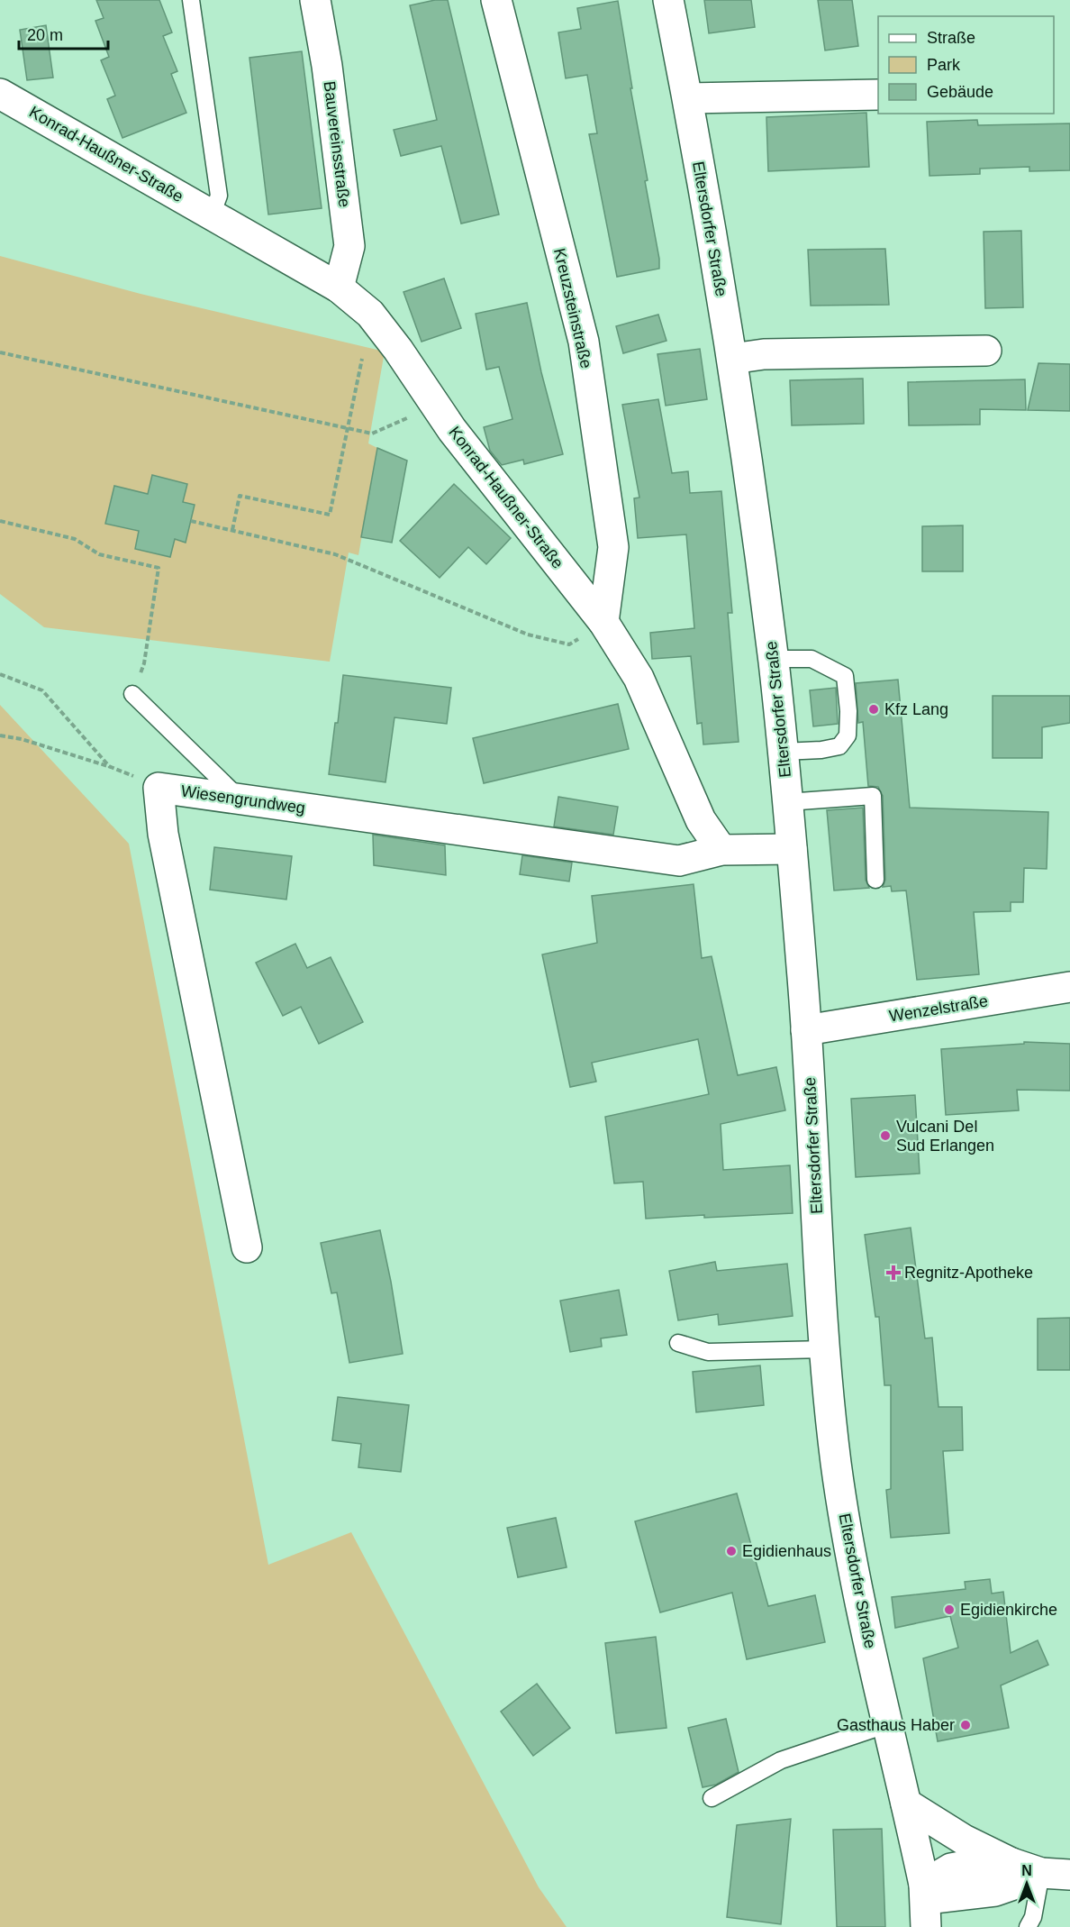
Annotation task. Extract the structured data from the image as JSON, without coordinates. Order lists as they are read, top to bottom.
{
  "streets": {
    "street": [
      "Bauvereinsstraße",
      "Konrad-Haußner-Straße",
      "Eltersdorfer Straße",
      "Kreuzsteinstraße",
      "Wiesengrundweg",
      "Wenzelstraße"
    ]
  },
  "crossings": [
    ["Bauvereinsstraße", "Konrad-Haußner-Straße"],
    ["Konrad-Haußner-Straße", "Kreuzsteinstraße"],
    ["Konrad-Haußner-Straße", "Wiesengrundweg"],
    ["Eltersdorfer Straße", "Wiesengrundweg"],
    ["Eltersdorfer Straße", "Wenzelstraße"]
  ],
  "places": {
    "other": [
      "Kfz Lang",
      "Vulcani Del Sud Erlangen",
      "Egidienhaus",
      "Egidienkirche",
      "Gasthaus Haber"
    ],
    "health": ["Regnitz-Apotheke"]
  },
  "legend": ["Straße", "Park", "Gebäude"],
  "scale_bar": "20 m",
  "north": "top"
}
